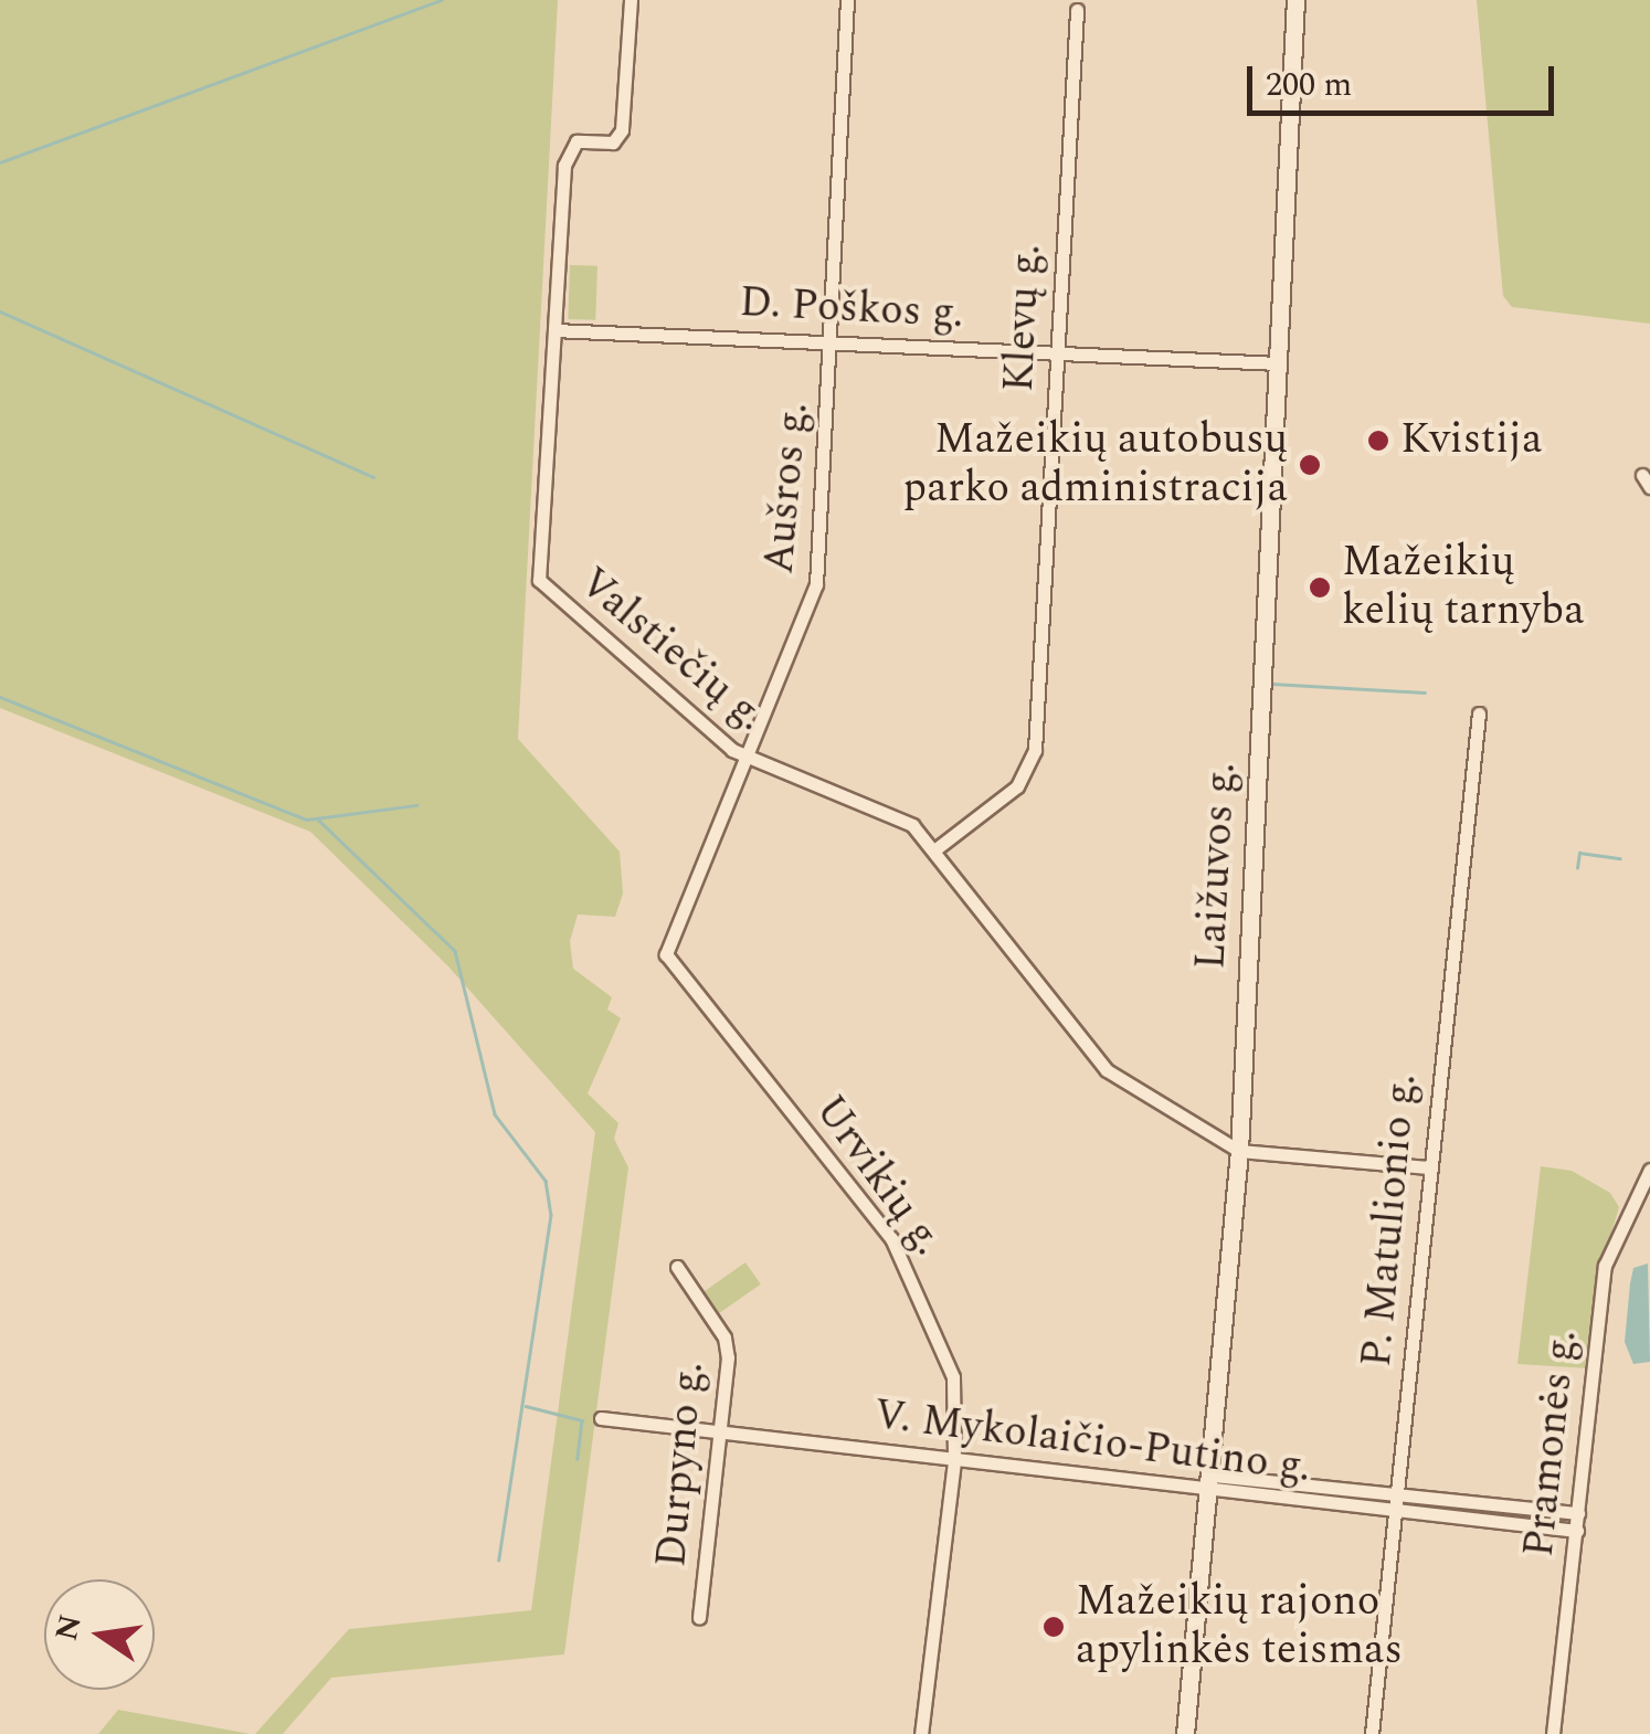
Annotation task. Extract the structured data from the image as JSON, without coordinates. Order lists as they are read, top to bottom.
{
  "streets": {
    "main road": ["Laižuvos g."],
    "street": [
      "D. Poškos g.",
      "Klevų g.",
      "Aušros g.",
      "Valstiečių g.",
      "Urvikių g.",
      "P. Matulionio g.",
      "V. Mykolaičio-Putino g.",
      "Pramonės g.",
      "Durpyno g."
    ]
  },
  "crossings": [
    ["D. Poškos g.", "Klevų g."],
    ["D. Poškos g.", "Aušros g."],
    ["D. Poškos g.", "Valstiečių g."],
    ["D. Poškos g.", "Laižuvos g."],
    ["Klevų g.", "Valstiečių g."],
    ["Aušros g.", "Valstiečių g."],
    ["Aušros g.", "Urvikių g."],
    ["Valstiečių g.", "Laižuvos g."],
    ["Laižuvos g.", "V. Mykolaičio-Putino g."],
    ["Urvikių g.", "V. Mykolaičio-Putino g."],
    ["P. Matulionio g.", "V. Mykolaičio-Putino g."],
    ["V. Mykolaičio-Putino g.", "Pramonės g."],
    ["V. Mykolaičio-Putino g.", "Durpyno g."]
  ],
  "places": [
    "Kvistija",
    "Mažeikių autobusų parko administracija",
    "Mažeikių kelių tarnyba",
    "Mažeikių rajono apylinkės teismas"
  ],
  "scale_bar": "200 m",
  "north": "left"
}
